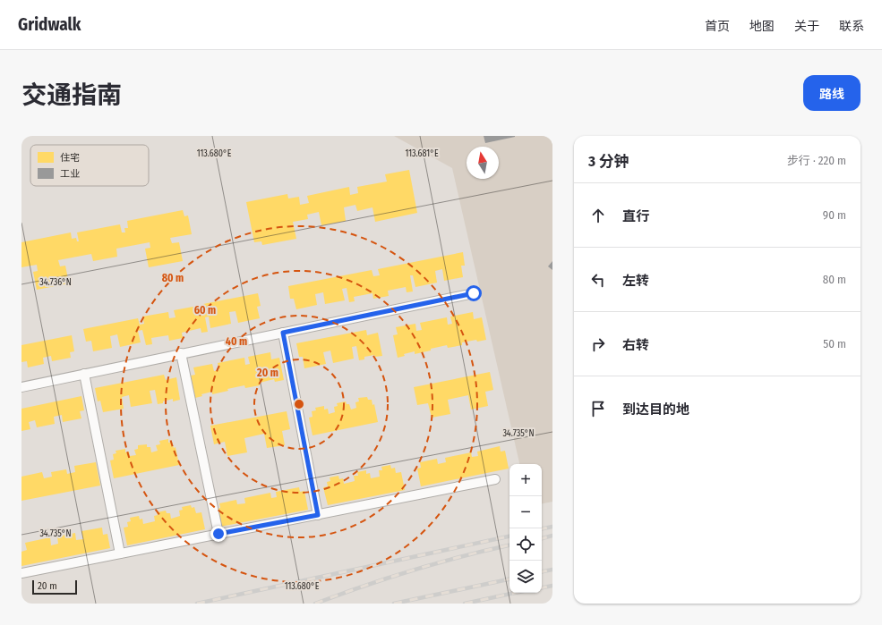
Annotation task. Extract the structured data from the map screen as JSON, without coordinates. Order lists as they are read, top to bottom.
{
  "legend": ["住宅", "工业"],
  "scale_bar": "20 m",
  "north": "top",
  "page": {
    "header": "Gridwalk",
    "nav": [
      "首页",
      "地图",
      "关于",
      "联系"
    ],
    "title": "交通指南",
    "buttons": "路线",
    "heading": ["3 分钟", "步行 · 220 m"],
    "list": [
      ["直行", "90 m"],
      ["左转", "80 m"],
      ["右转", "50 m"],
      "到达目的地"
    ],
    "map_buttons": ["+", "−"],
    "scale": "20 m"
  },
  "coordinates": [
    "113.680°E",
    "113.681°E",
    "34.736°N",
    "34.735°N"
  ],
  "rings": [
    "80 m",
    "60 m",
    "40 m",
    "20 m"
  ]
}
